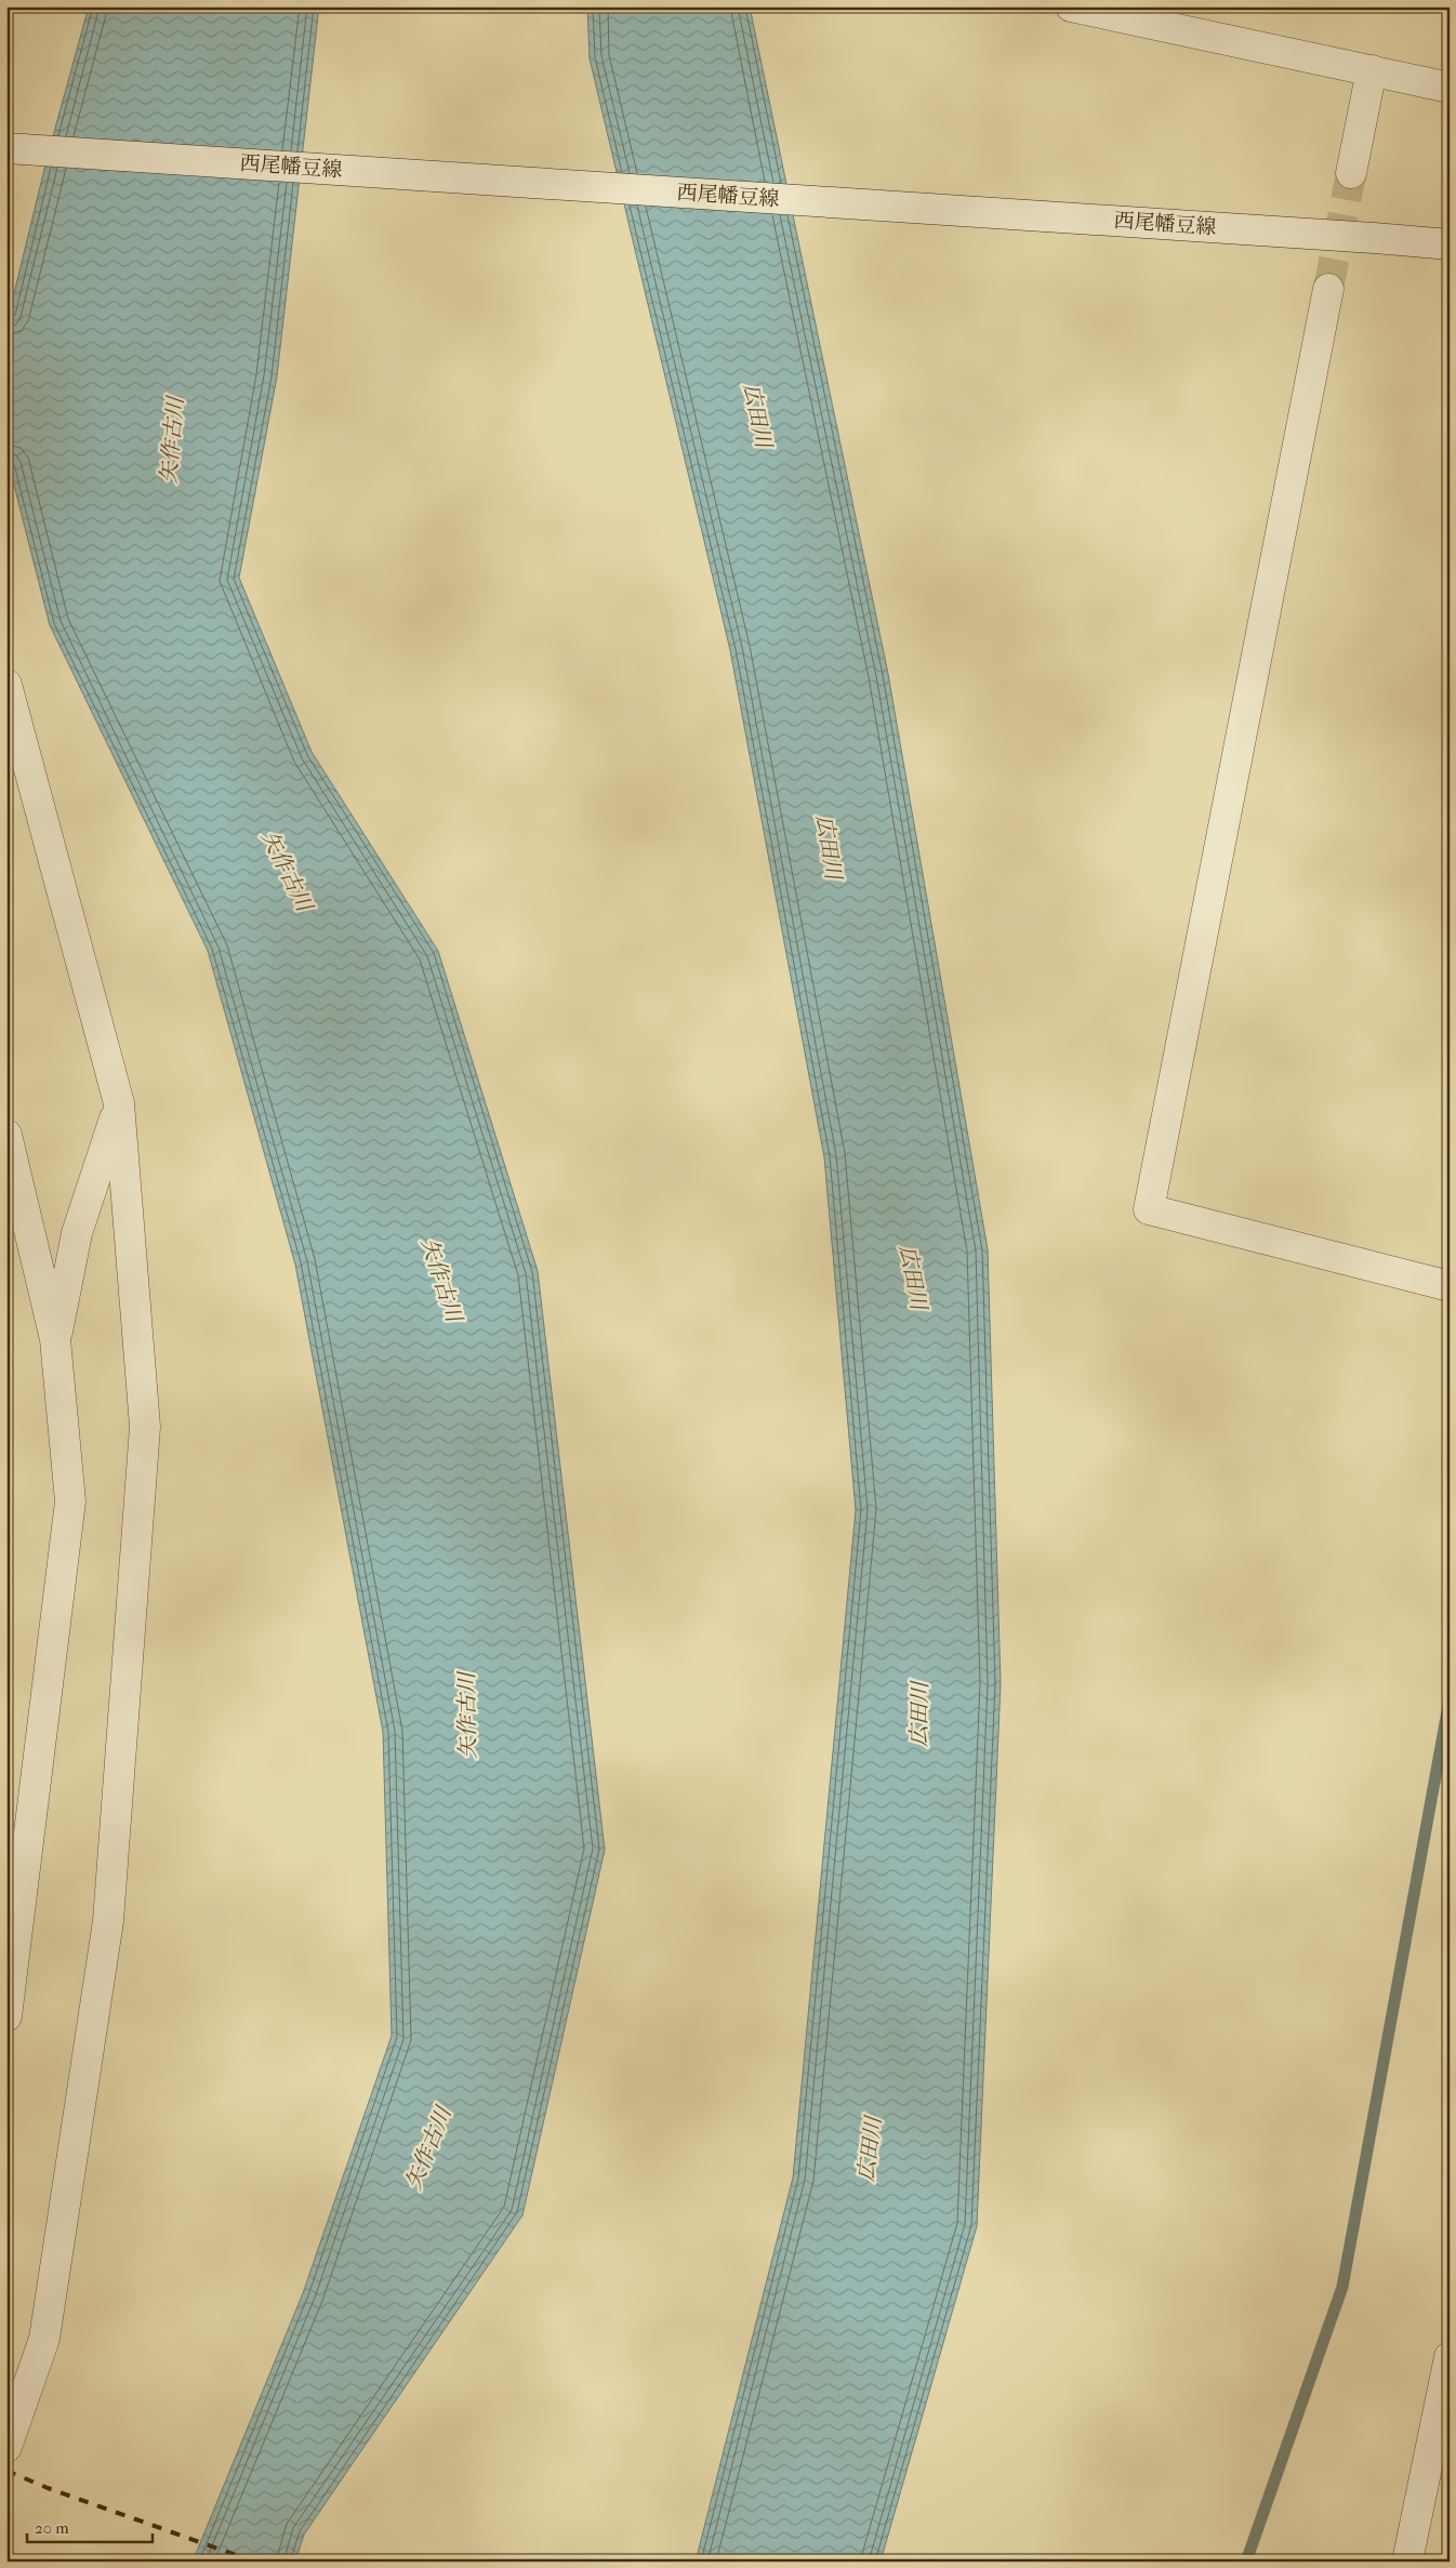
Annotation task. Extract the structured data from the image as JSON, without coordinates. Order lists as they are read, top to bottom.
{
  "streets": {
    "street": ["西尾幡豆線"]
  },
  "water": ["広田川", "矢作古川"],
  "scale_bar": "20 m"
}
